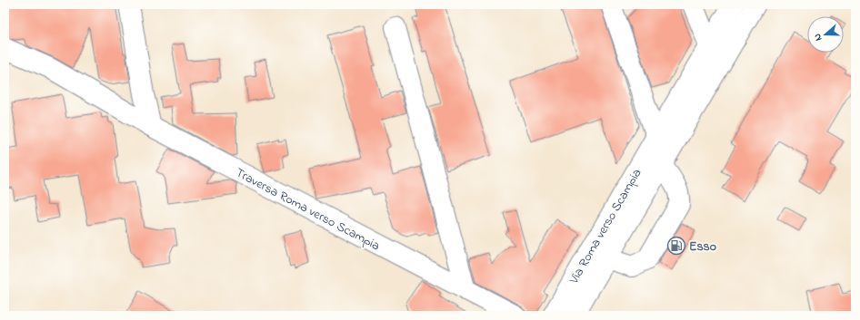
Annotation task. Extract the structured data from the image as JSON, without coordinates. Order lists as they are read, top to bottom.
{
  "streets": {
    "street": ["Traversa Roma verso Scampia", "Via Roma verso Scampia"]
  },
  "places": {
    "fuel station": ["Esso"]
  },
  "north": "left"
}
